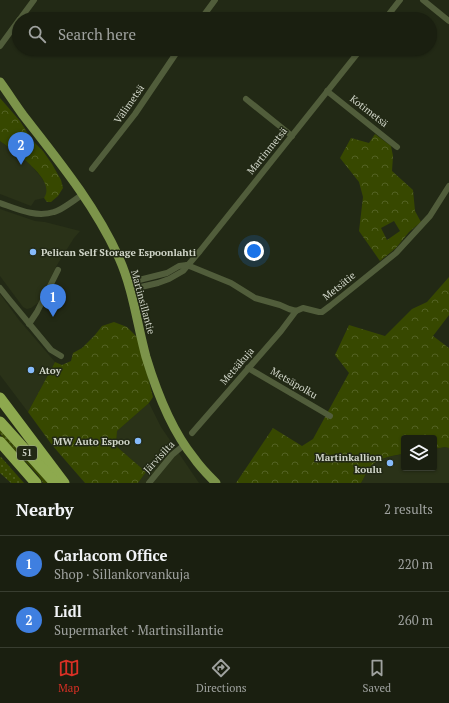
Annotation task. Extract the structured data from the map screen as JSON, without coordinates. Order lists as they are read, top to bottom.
{
  "streets": {
    "highway": ["51"],
    "main road": ["Martinsillantie"],
    "street": [
      "Välimetsä",
      "Kotimetsä",
      "Martinmetsä",
      "Metsätie",
      "Metsäkuja",
      "Metsäpolku",
      "Järvisilta"
    ]
  },
  "crossings": [
    ["Kotimetsä", "Martinmetsä"],
    ["Martinmetsä", "Metsätie"],
    ["Martinmetsä", "Martinsillantie"],
    ["Metsätie", "Metsäkuja"],
    ["Martinsillantie", "Järvisilta"],
    ["Metsäkuja", "Metsäpolku"]
  ],
  "places": [
    "Pelican Self Storage Espoonlahti",
    "Atoy",
    "MW Auto Espoo",
    "Martinkallion koulu"
  ],
  "page": {
    "search": "Search here",
    "pins": ["2", "1"],
    "heading": ["Nearby", "2 results"],
    "list": [
      {
        "mark": "1",
        "name": "Carlacom Office",
        "note": "Shop · Sillankorvankuja",
        "value": "220 m"
      },
      {
        "mark": "2",
        "name": "Lidl",
        "note": "Supermarket · Martinsillantie",
        "value": "260 m"
      }
    ],
    "nav": ["Map", "Directions", "Saved"]
  }
}
